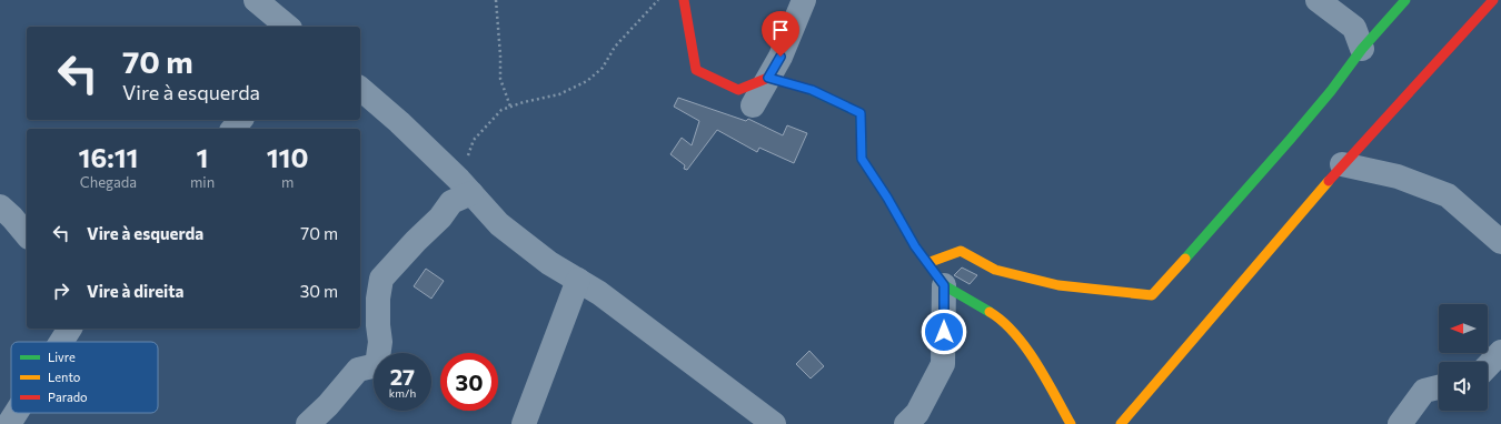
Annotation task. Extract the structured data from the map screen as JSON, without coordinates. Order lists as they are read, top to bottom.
{
  "legend": ["Livre", "Lento", "Parado"],
  "north": "left",
  "page": {
    "turn": ["70 m", "Vire à esquerda"],
    "eta": [
      "16:11",
      "Chegada",
      "1",
      "min",
      "110",
      "m"
    ],
    "list": [
      {
        "name": "Vire à esquerda",
        "value": "70 m"
      },
      {
        "name": "Vire à direita",
        "value": "30 m"
      }
    ],
    "speed": "27 km/h",
    "limit": "30"
  }
}
